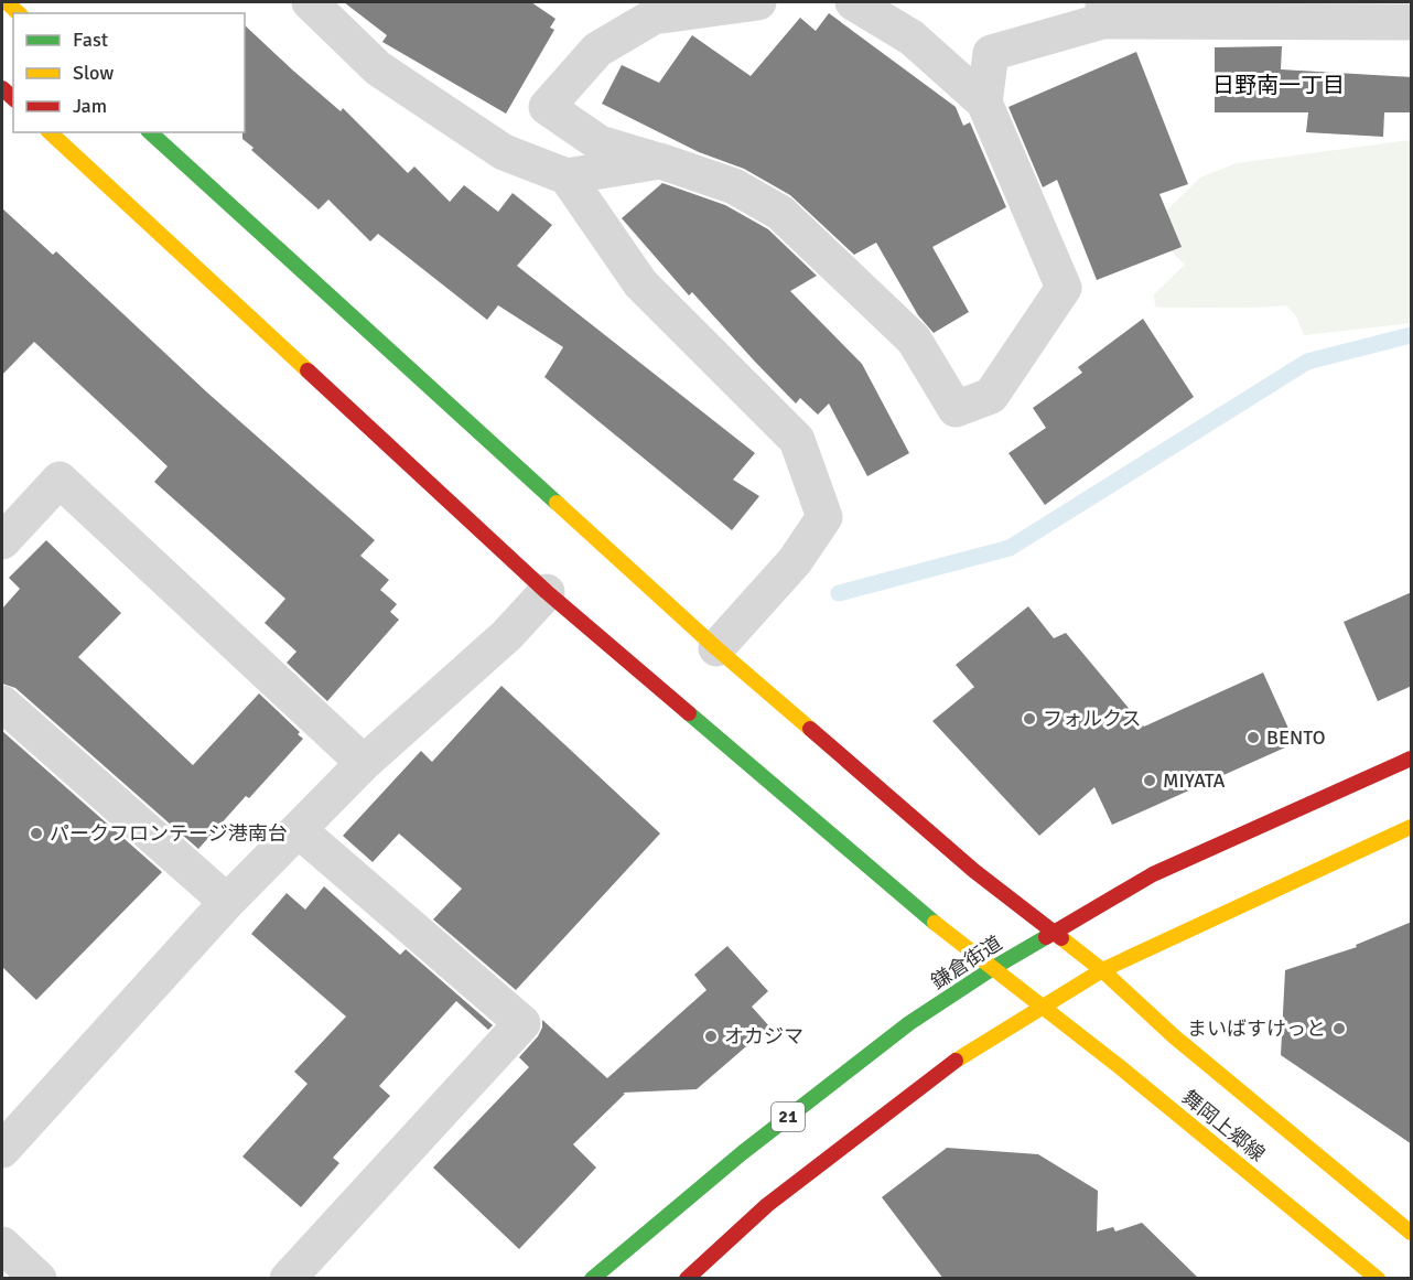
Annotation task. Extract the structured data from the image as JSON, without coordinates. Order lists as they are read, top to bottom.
{
  "streets": {
    "street": ["鎌倉街道", "21", "舞岡上郷線"]
  },
  "crossings": [
    ["鎌倉街道", "舞岡上郷線"]
  ],
  "districts": ["日野南一丁目"],
  "places": [
    "フォルクス",
    "BENTO",
    "MIYATA",
    "パークフロンテージ港南台",
    "まいばすけっと",
    "オカジマ"
  ],
  "legend": ["Fast", "Slow", "Jam"]
}
